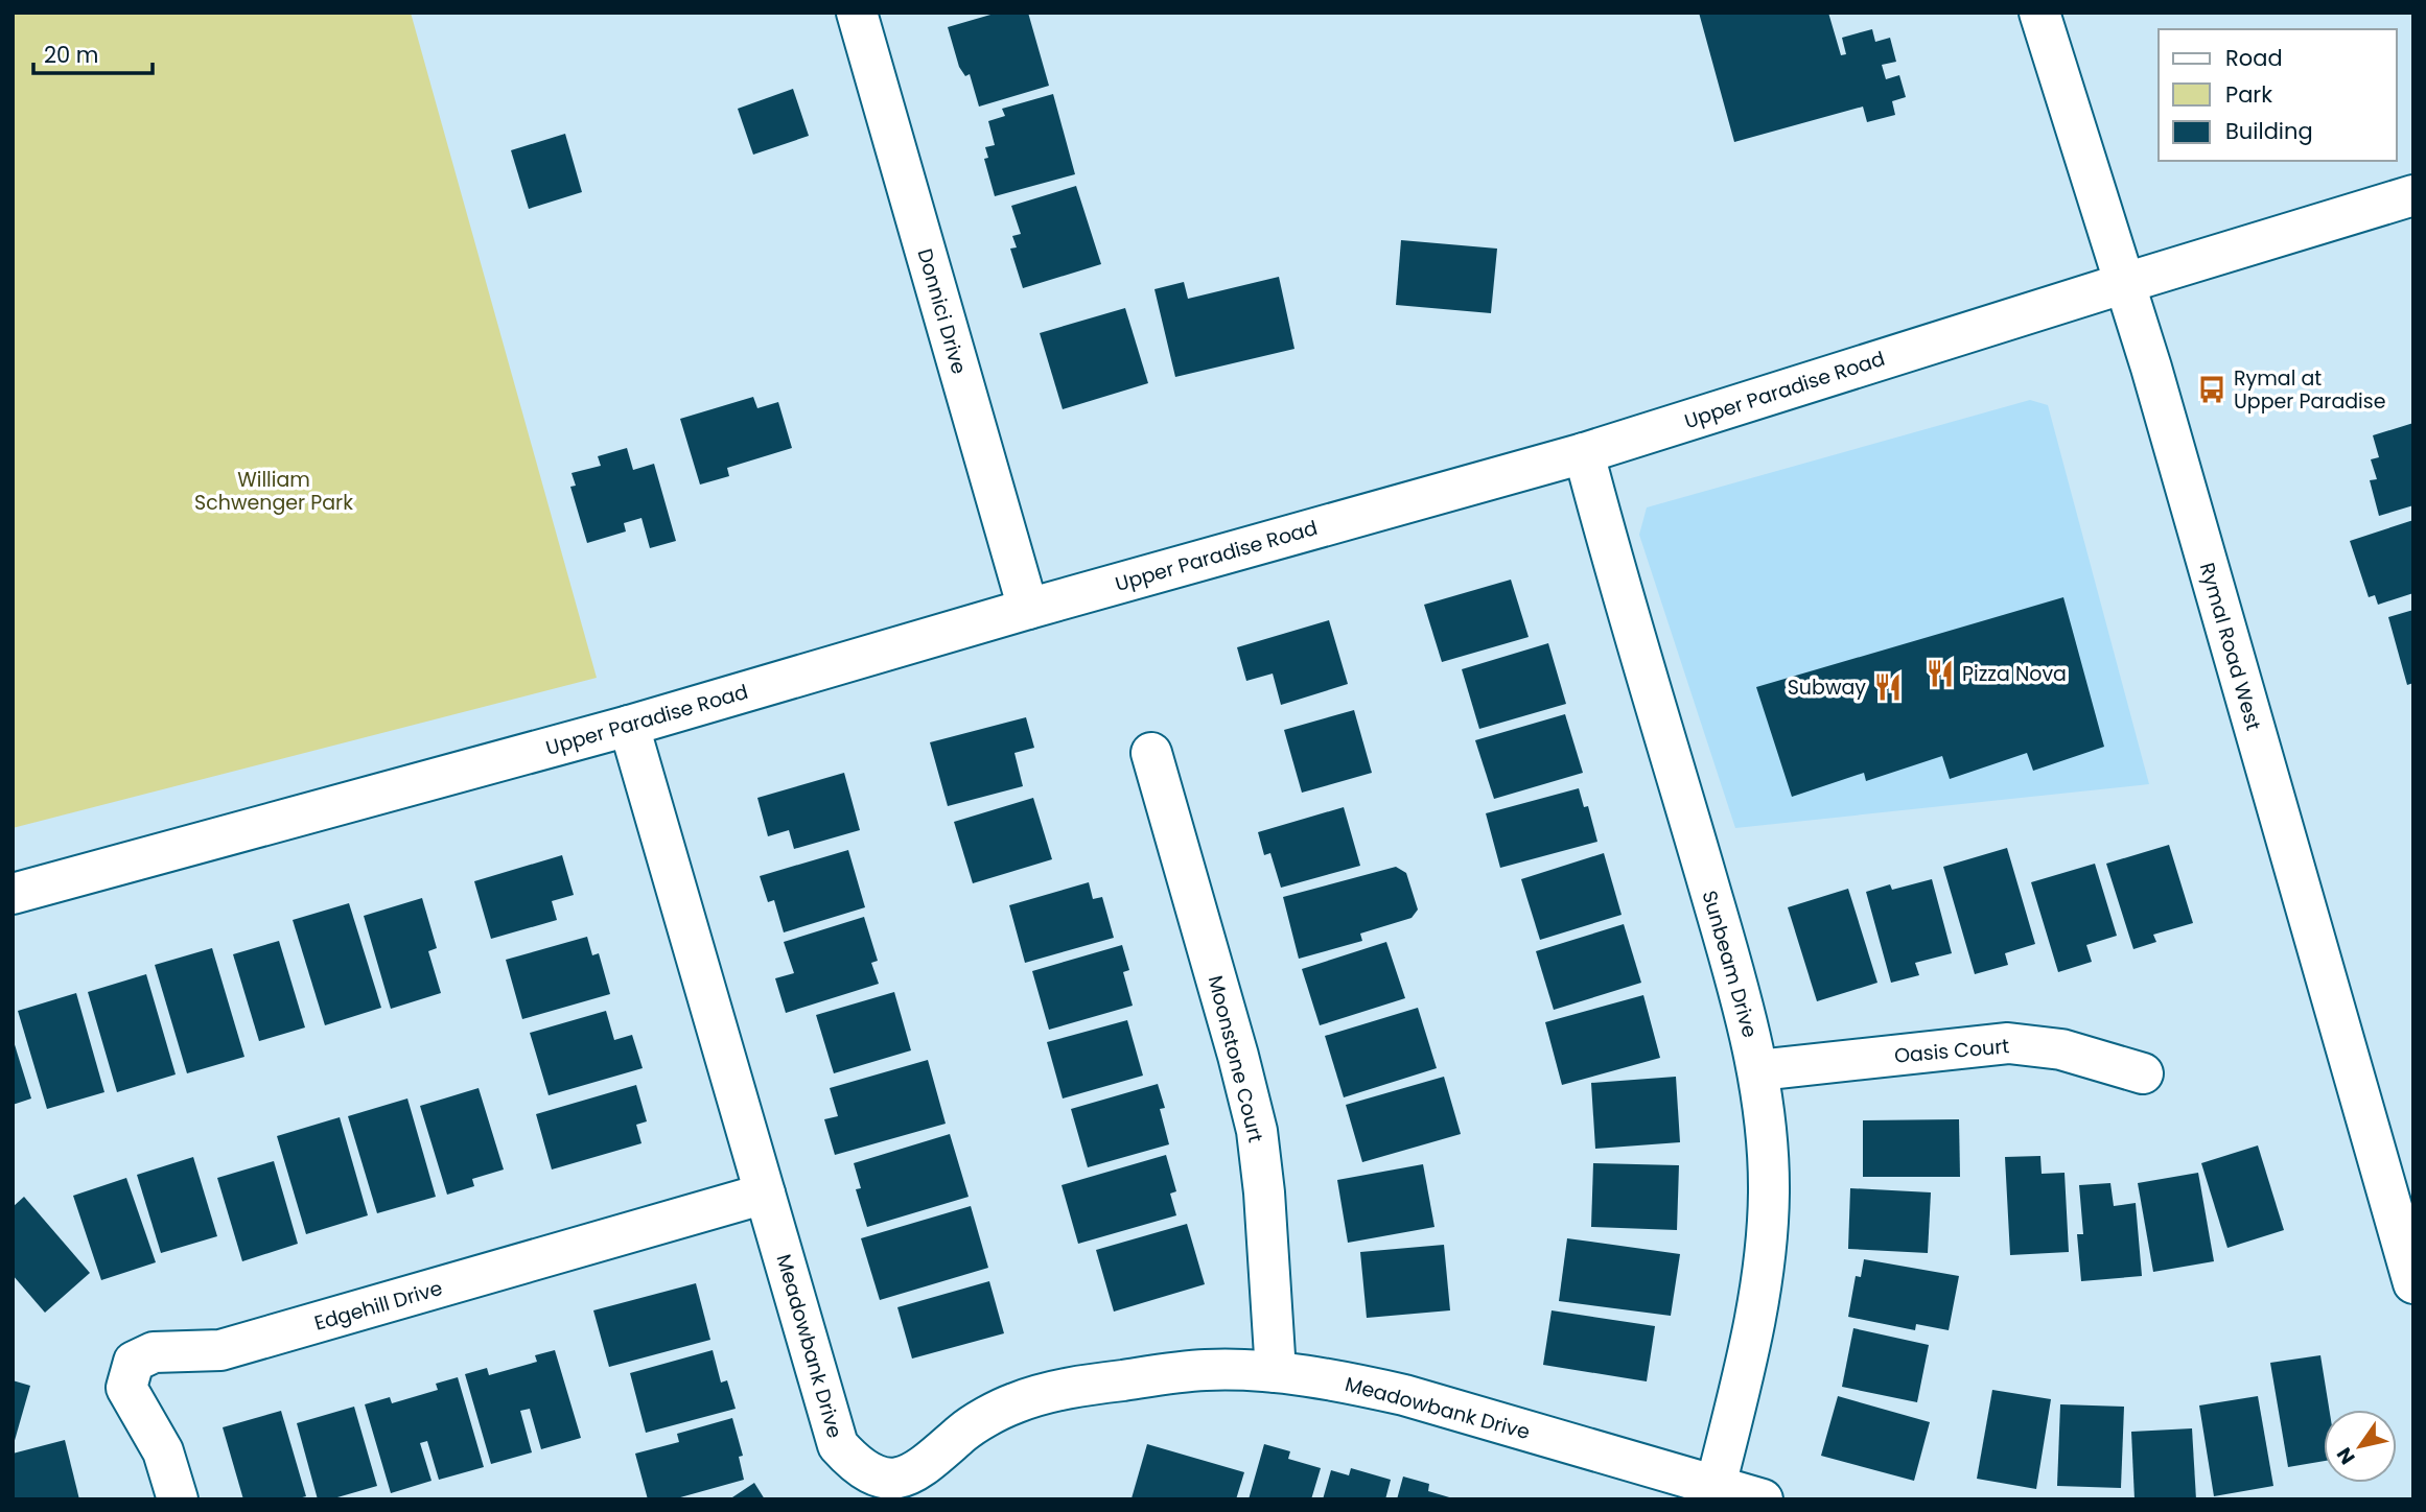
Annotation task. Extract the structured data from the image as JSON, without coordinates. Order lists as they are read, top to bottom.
{
  "streets": {
    "street": [
      "Donnici Drive",
      "Upper Paradise Road",
      "Rymal Road West",
      "Sunbeam Drive",
      "Oasis Court",
      "Moonstone Court",
      "Edgehill Drive",
      "Meadowbank Drive"
    ]
  },
  "crossings": [
    ["Donnici Drive", "Upper Paradise Road"],
    ["Upper Paradise Road", "Rymal Road West"],
    ["Upper Paradise Road", "Sunbeam Drive"],
    ["Upper Paradise Road", "Meadowbank Drive"],
    ["Sunbeam Drive", "Oasis Court"],
    ["Sunbeam Drive", "Meadowbank Drive"],
    ["Moonstone Court", "Meadowbank Drive"],
    ["Edgehill Drive", "Meadowbank Drive"]
  ],
  "parks": ["William Schwenger Park"],
  "places": {
    "bus stop": ["Rymal at Upper Paradise"],
    "restaurant": ["Pizza Nova", "Subway"]
  },
  "legend": ["Road", "Park", "Building"],
  "scale_bar": "20 m",
  "north": "bottom left"
}
